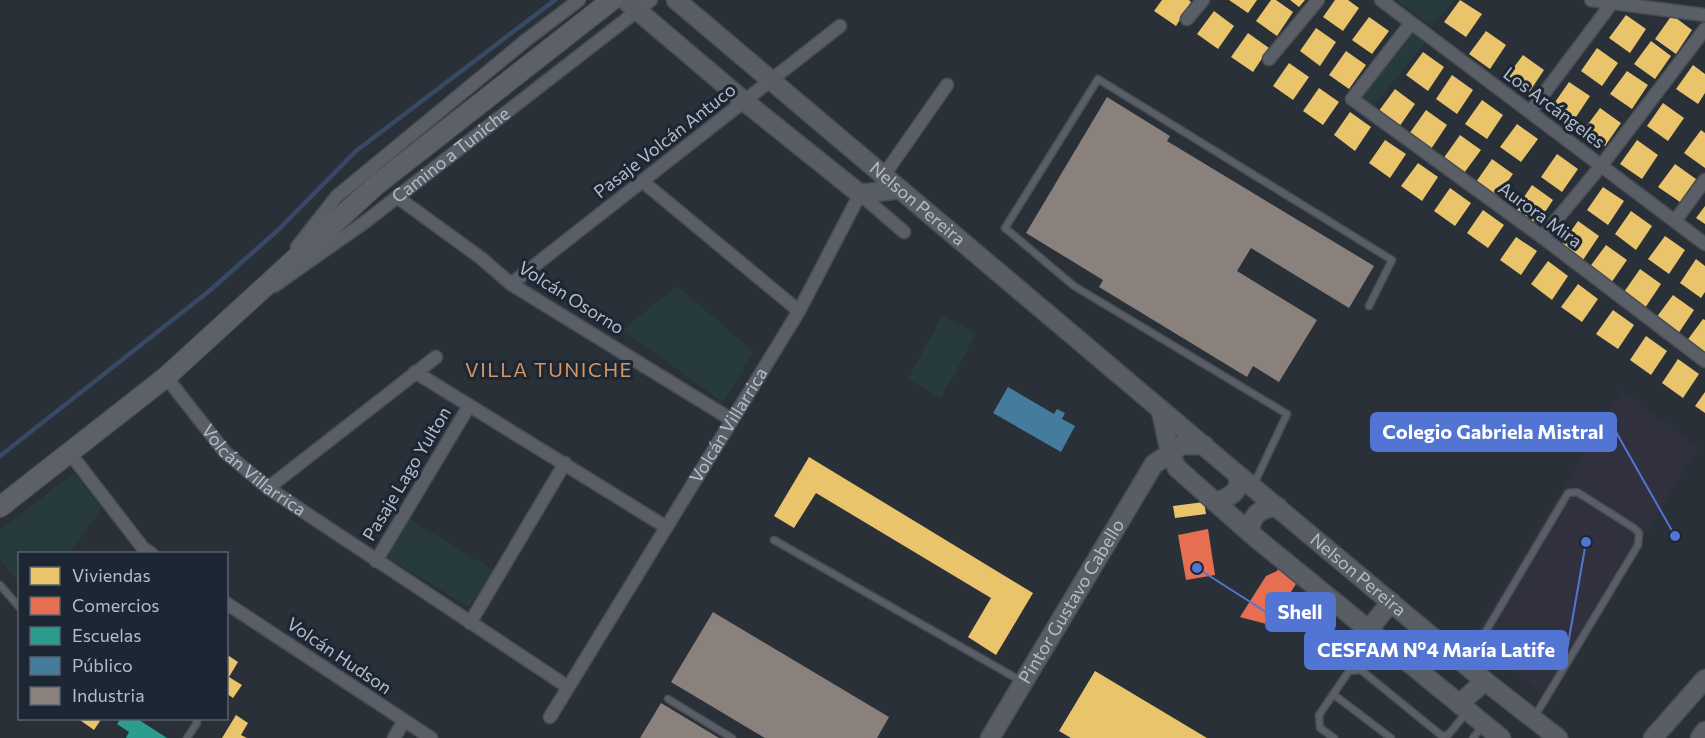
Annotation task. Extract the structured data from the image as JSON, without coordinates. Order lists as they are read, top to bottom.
{
  "streets": {
    "main road": ["Camino a Tuniche"],
    "street": [
      "Los Arcángeles",
      "Pasaje Volcán Antuco",
      "Nelson Pereira",
      "Aurora Mira",
      "Volcán Osorno",
      "Volcán Villarrica",
      "Pasaje Lago Yulton",
      "Pintor Gustavo Cabello",
      "Volcán Hudson"
    ]
  },
  "crossings": [
    ["Los Arcángeles", "Aurora Mira"],
    ["Pasaje Volcán Antuco", "Nelson Pereira"],
    ["Pasaje Volcán Antuco", "Volcán Osorno"],
    ["Camino a Tuniche", "Nelson Pereira"],
    ["Camino a Tuniche", "Volcán Osorno"],
    ["Camino a Tuniche", "Volcán Villarrica"],
    ["Nelson Pereira", "Volcán Villarrica"],
    ["Nelson Pereira", "Pintor Gustavo Cabello"],
    ["Volcán Osorno", "Volcán Villarrica"],
    ["Volcán Villarrica", "Pasaje Lago Yulton"]
  ],
  "districts": ["VILLA TUNICHE"],
  "places": ["Colegio Gabriela Mistral", "CESFAM Nº4 María Latife", "Shell"],
  "legend": [
    "Viviendas",
    "Comercios",
    "Escuelas",
    "Público",
    "Industria"
  ]
}
